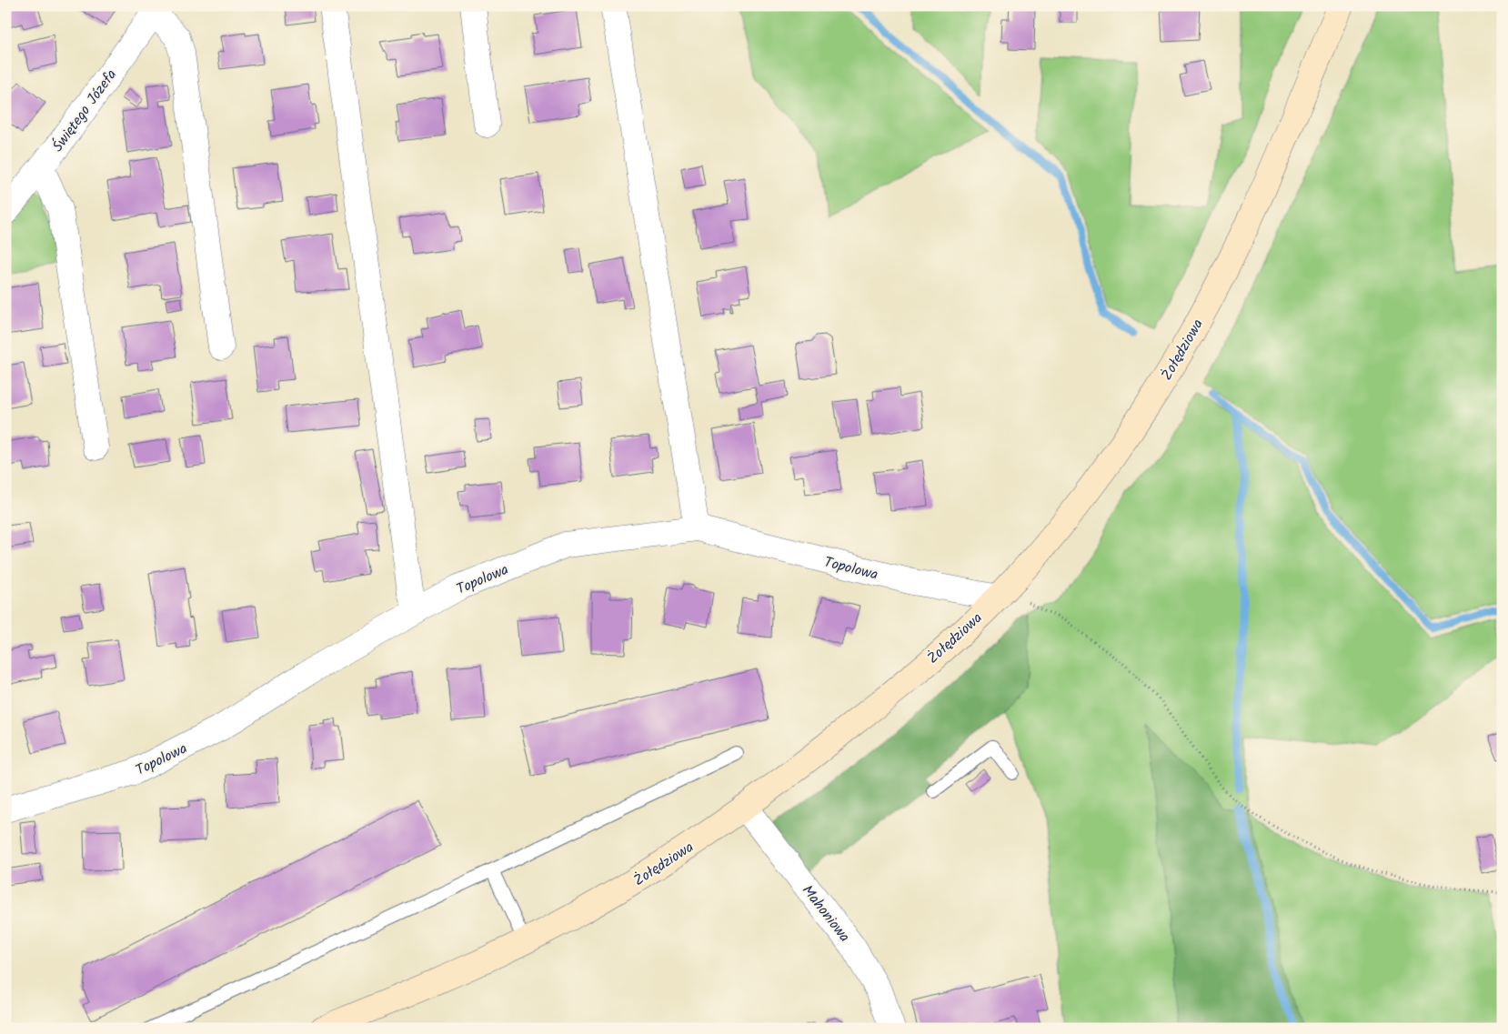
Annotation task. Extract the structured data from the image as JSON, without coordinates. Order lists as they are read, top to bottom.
{
  "streets": {
    "street": [
      "Świętego Józefa",
      "Żołędziowa",
      "Topolowa",
      "Mahoniowa"
    ]
  },
  "crossings": [
    ["Żołędziowa", "Topolowa"],
    ["Żołędziowa", "Mahoniowa"]
  ]
}
